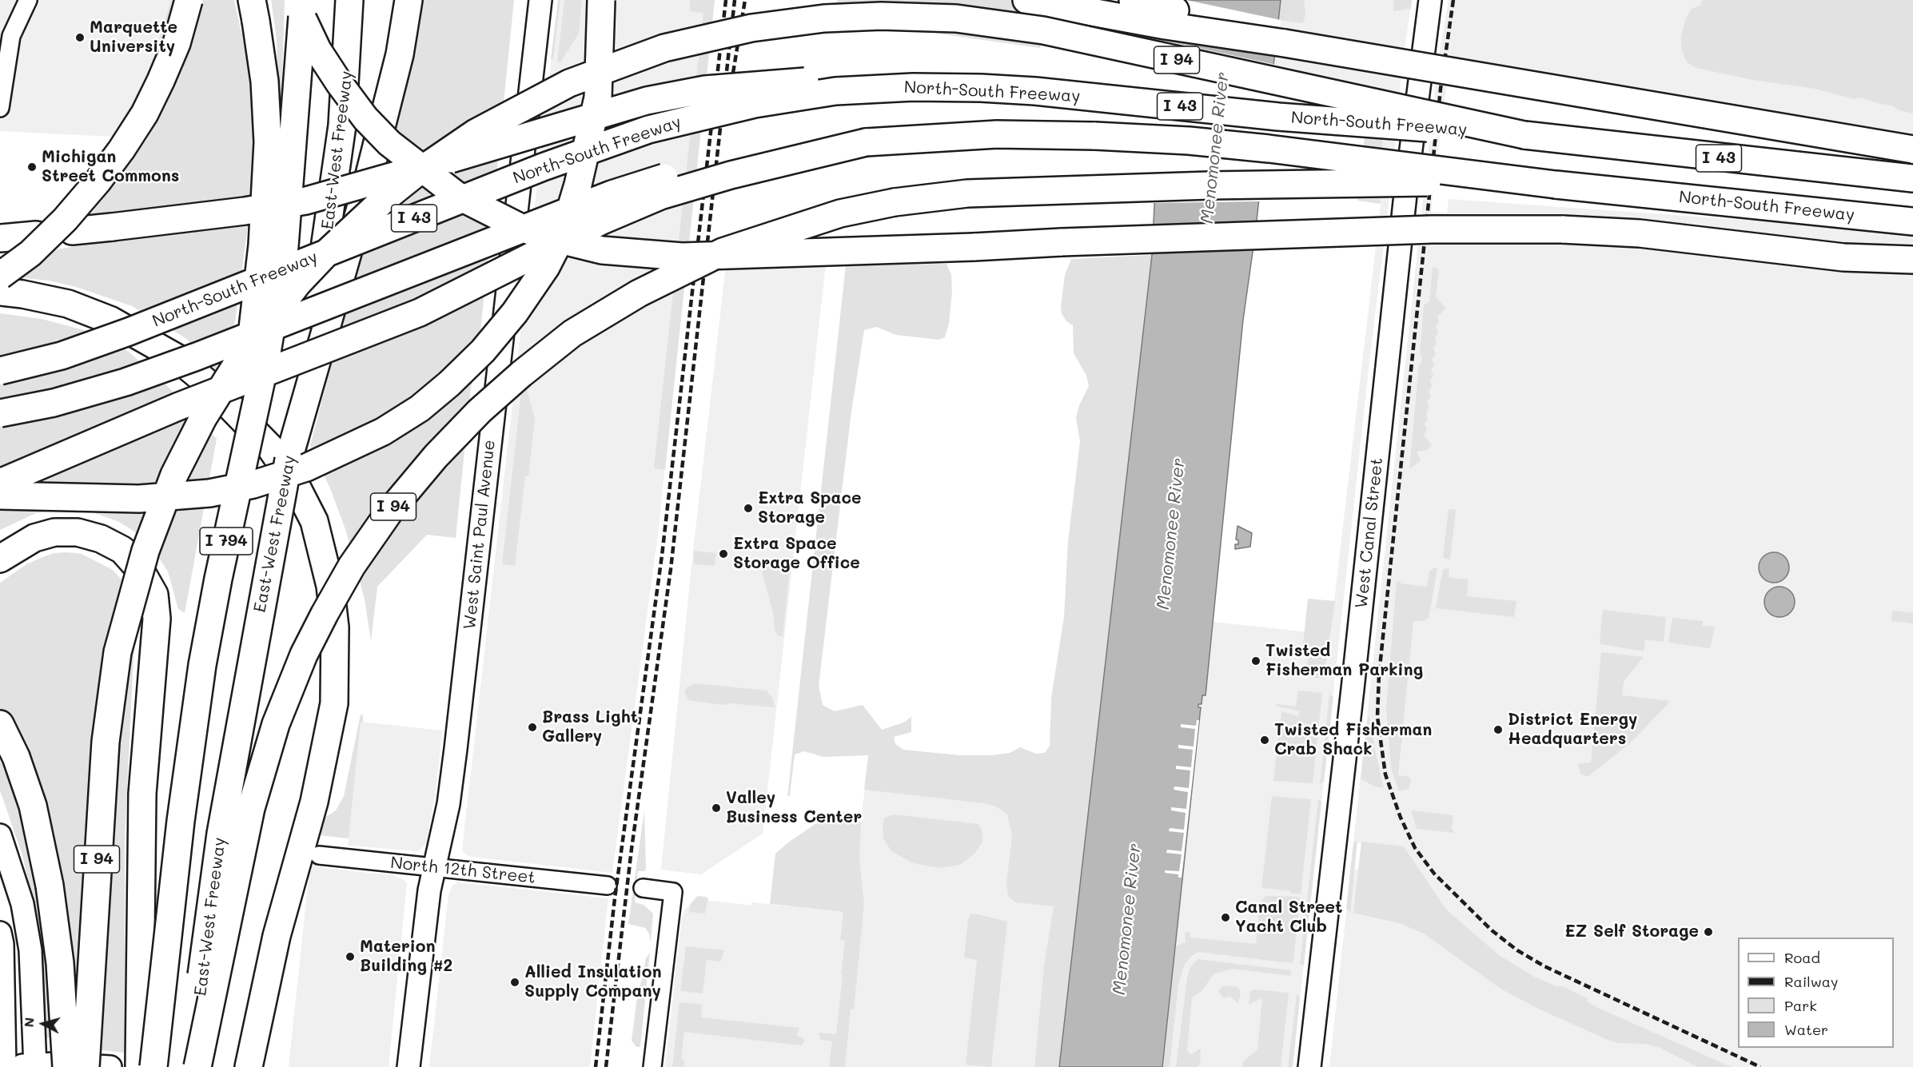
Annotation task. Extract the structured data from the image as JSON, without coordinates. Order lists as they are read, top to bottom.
{
  "streets": {
    "highway": [
      "I 94",
      "North-South Freeway",
      "I 43",
      "East-West Freeway",
      "I 794"
    ],
    "street": ["West Canal Street", "West Saint Paul Avenue", "North 12th Street"]
  },
  "crossings": [
    ["I 94", "North-South Freeway"],
    ["I 94", "East-West Freeway"],
    ["West Saint Paul Avenue", "North 12th Street"]
  ],
  "water": ["Menomonee River"],
  "places": [
    "Marquette University",
    "Michigan Street Commons",
    "Extra Space Storage",
    "Extra Space Storage Office",
    "Twisted Fisherman Parking",
    "Brass Light Gallery",
    "District Energy Headquarters",
    "Twisted Fisherman Crab Shack",
    "Valley Business Center",
    "Canal Street Yacht Club",
    "EZ Self Storage",
    "Materion Building #2",
    "Allied Insulation Supply Company"
  ],
  "legend": [
    "Road",
    "Railway",
    "Park",
    "Water"
  ],
  "north": "left"
}
